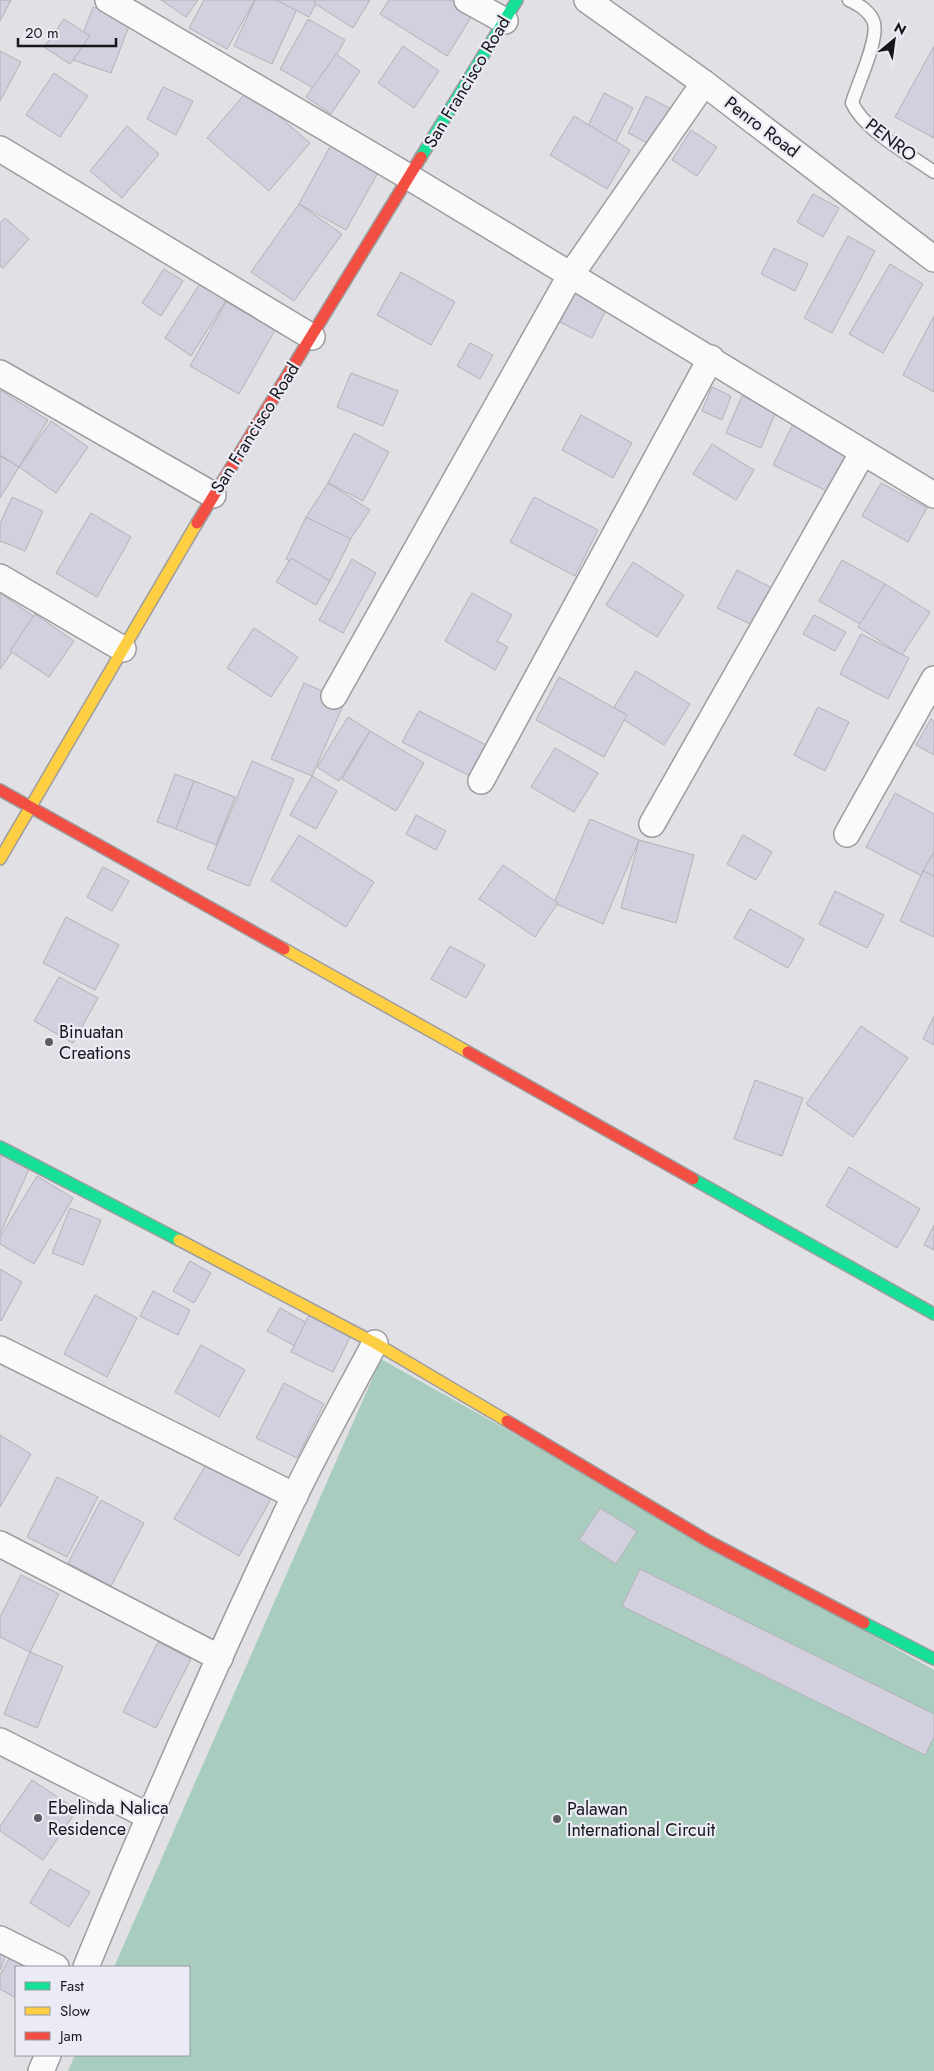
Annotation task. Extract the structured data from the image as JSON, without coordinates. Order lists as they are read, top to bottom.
{
  "streets": {
    "street": ["San Francisco Road", "Penro Road"],
    "lane": ["PENRO"]
  },
  "places": ["Binuatan Creations", "Ebelinda Nalica Residence", "Palawan International Circuit"],
  "legend": ["Fast", "Slow", "Jam"],
  "scale_bar": "20 m",
  "north": "top right"
}
